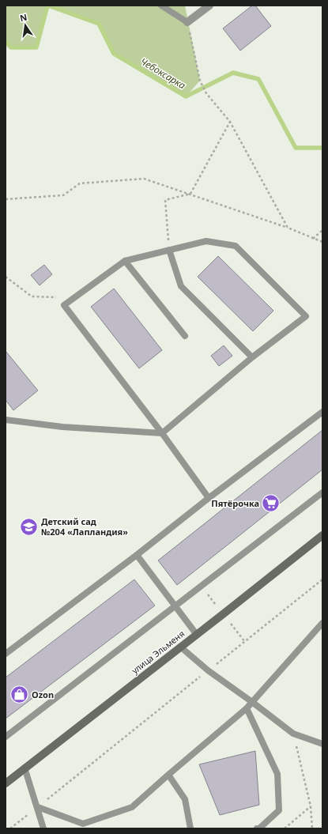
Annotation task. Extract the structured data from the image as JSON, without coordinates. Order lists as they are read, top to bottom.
{
  "streets": {
    "street": ["улица Эльменя"]
  },
  "water": ["Чебоксарка"],
  "places": {
    "supermarket": ["Пятёрочка"],
    "school or university": ["Детский сад №204 «Лапландия»"],
    "shop": ["Ozon"]
  },
  "north": "top"
}
